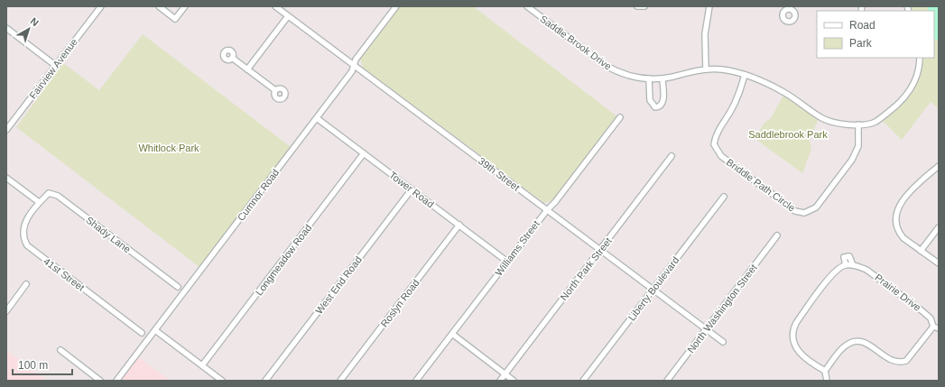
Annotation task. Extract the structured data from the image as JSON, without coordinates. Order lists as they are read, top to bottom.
{
  "streets": {
    "street": [
      "Saddle Brook Drive",
      "Fairview Avenue",
      "39th Street",
      "Briddle Path Circle",
      "Tower Road",
      "Cumnor Road",
      "Shady Lane",
      "Williams Street",
      "Longmeadow Road",
      "North Park Street",
      "41st Street",
      "West End Road",
      "Liberty Boulevard",
      "Prairie Drive",
      "Roslyn Road",
      "North Washington Street"
    ]
  },
  "crossings": [
    ["Saddle Brook Drive", "Briddle Path Circle"],
    ["39th Street", "Cumnor Road"],
    ["39th Street", "Williams Street"],
    ["39th Street", "North Park Street"],
    ["39th Street", "Liberty Boulevard"],
    ["39th Street", "North Washington Street"],
    ["Tower Road", "Cumnor Road"],
    ["Tower Road", "Williams Street"],
    ["Tower Road", "Longmeadow Road"],
    ["Tower Road", "West End Road"],
    ["Tower Road", "Roslyn Road"],
    ["Shady Lane", "41st Street"]
  ],
  "parks": ["Saddlebrook Park", "Whitlock Park"],
  "legend": ["Road", "Park"],
  "scale_bar": "100 m",
  "north": "top right"
}
